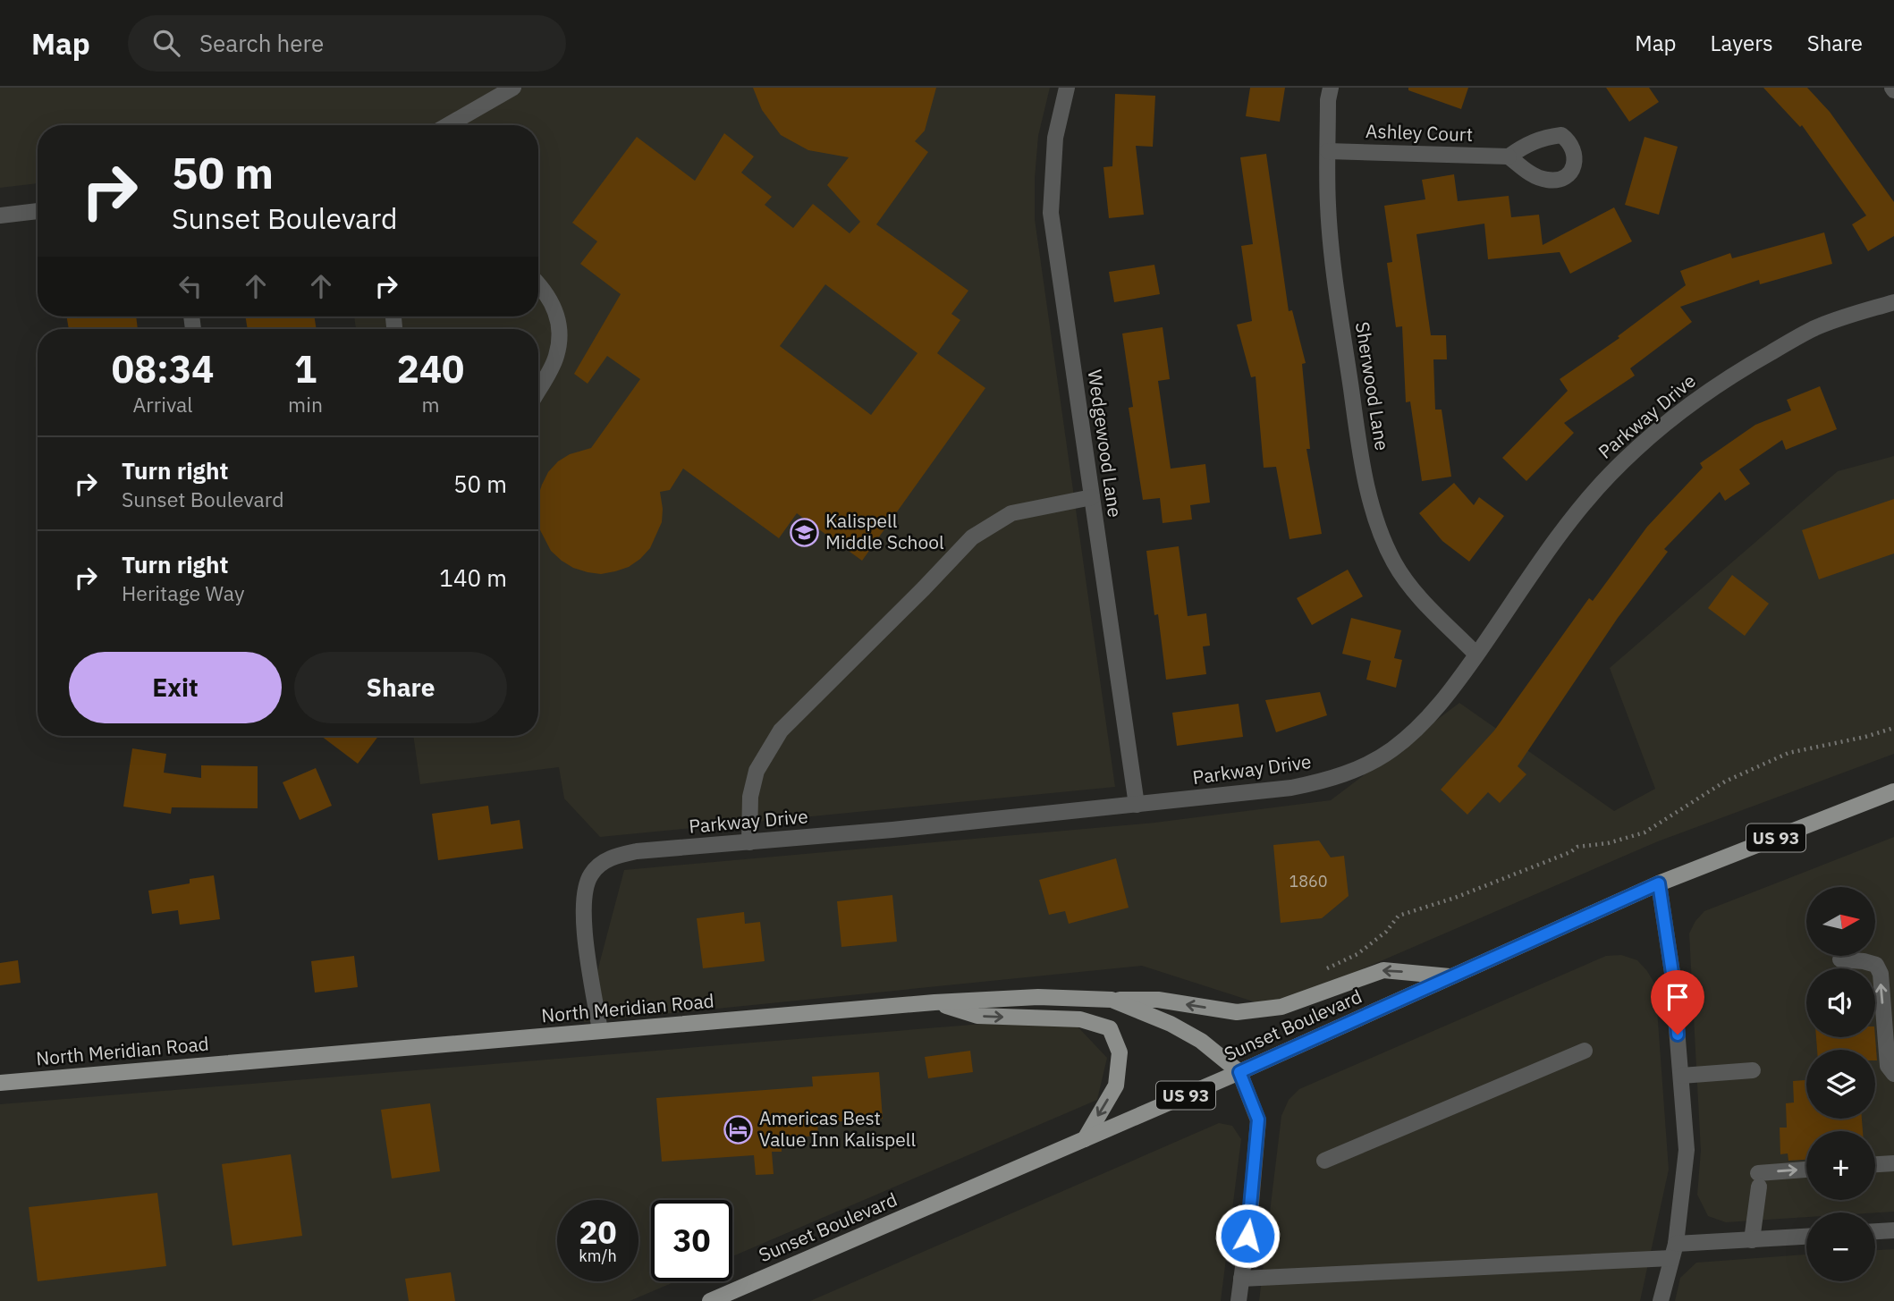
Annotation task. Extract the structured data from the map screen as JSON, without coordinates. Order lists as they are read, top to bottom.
{
  "streets": {
    "main road": ["US 93", "North Meridian Road", "Sunset Boulevard"],
    "street": [
      "Ashley Court",
      "Sherwood Lane",
      "Parkway Drive",
      "Wedgewood Lane"
    ]
  },
  "crossings": [
    ["Ashley Court", "Sherwood Lane"],
    ["Sherwood Lane", "Parkway Drive"],
    ["Parkway Drive", "Wedgewood Lane"],
    ["Parkway Drive", "North Meridian Road"],
    ["North Meridian Road", "Sunset Boulevard"]
  ],
  "places": {
    "school or university": ["Kalispell Middle School"],
    "hotel": ["Americas Best Value Inn Kalispell"]
  },
  "house_numbers": ["1860"],
  "north": "right",
  "page": {
    "header": "Map",
    "search": "Search here",
    "nav": ["Map", "Layers", "Share"],
    "turn": ["50 m", "Sunset Boulevard"],
    "eta": [
      "08:34",
      "Arrival",
      "1",
      "min",
      "240",
      "m"
    ],
    "list": [
      {
        "name": "Turn right",
        "note": "Sunset Boulevard",
        "value": "50 m"
      },
      {
        "name": "Turn right",
        "note": "Heritage Way",
        "value": "140 m"
      }
    ],
    "buttons": ["Exit", "Share"],
    "map_buttons": ["+", "−"],
    "speed": "20 km/h",
    "limit": "30"
  }
}
